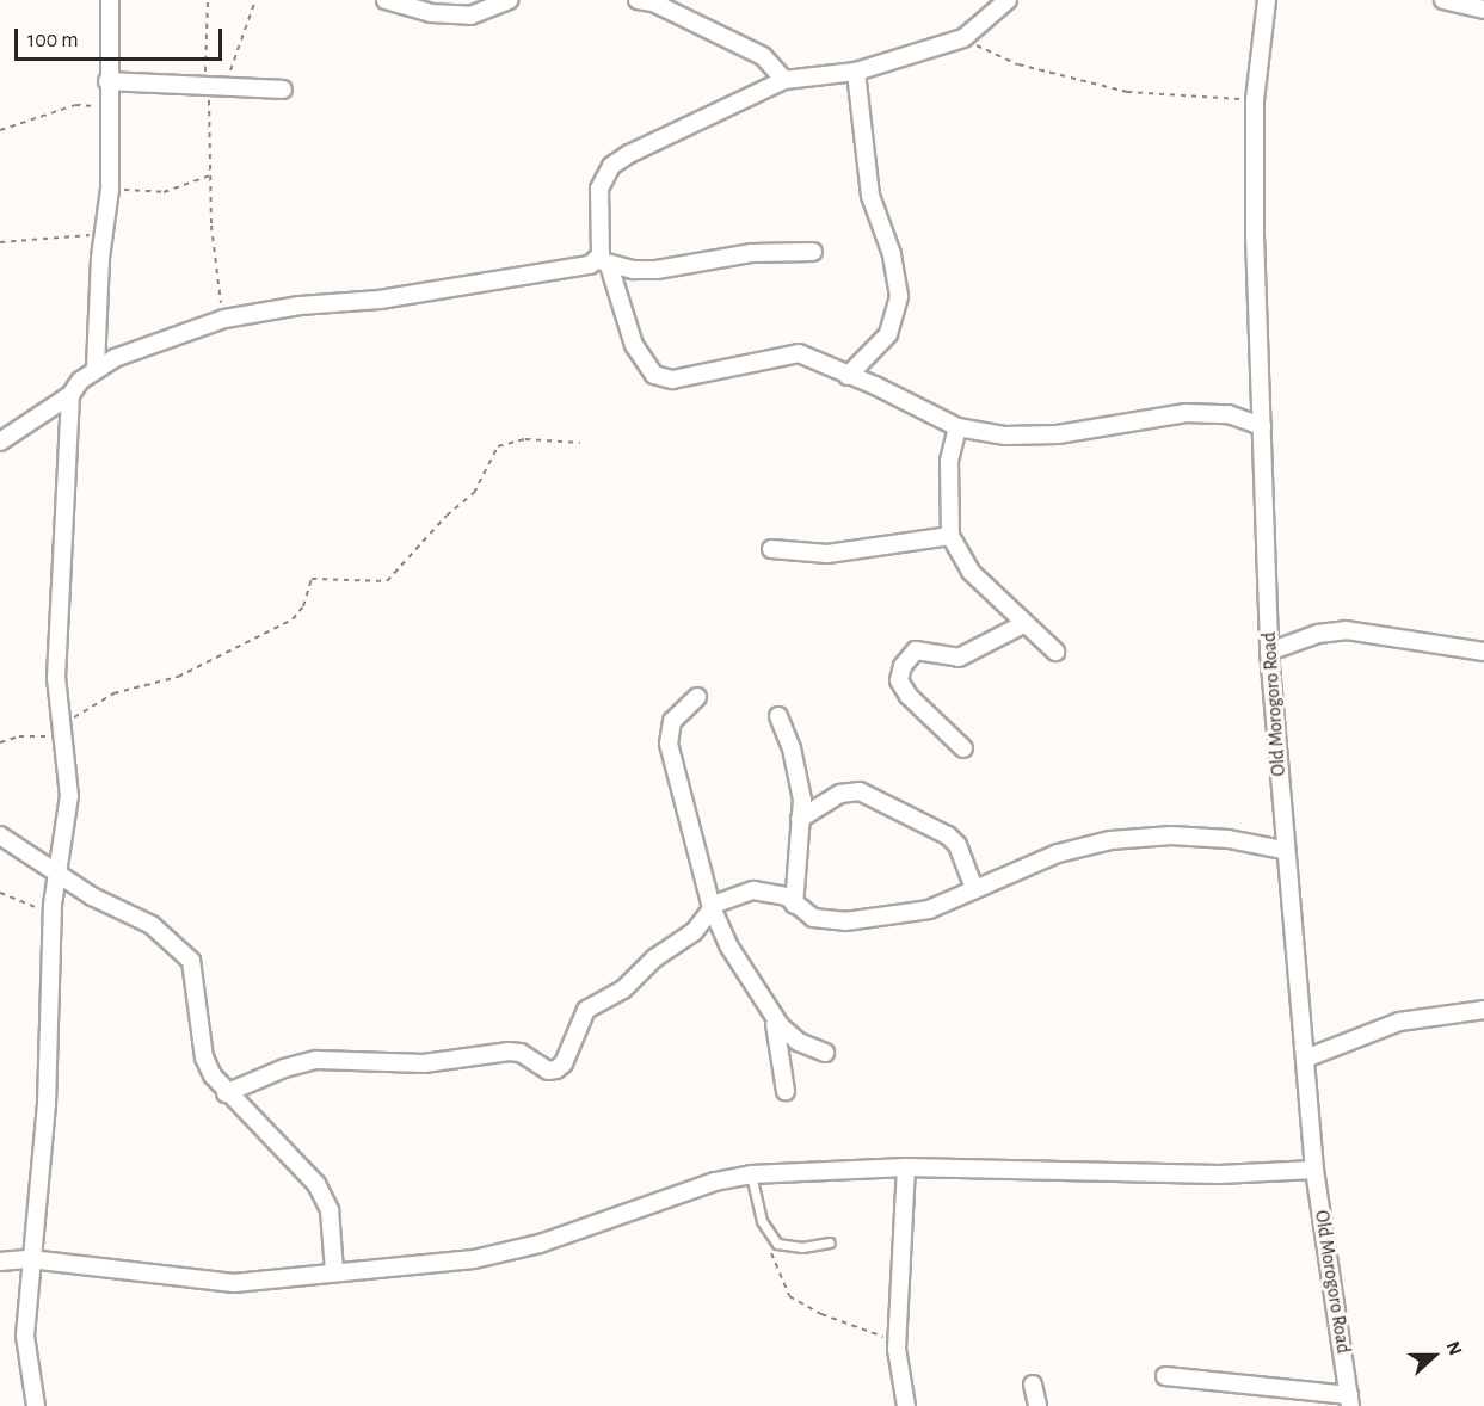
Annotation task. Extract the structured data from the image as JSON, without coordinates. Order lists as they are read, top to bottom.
{
  "streets": {
    "street": ["Old Morogoro Road"]
  },
  "scale_bar": "100 m",
  "north": "right"
}
